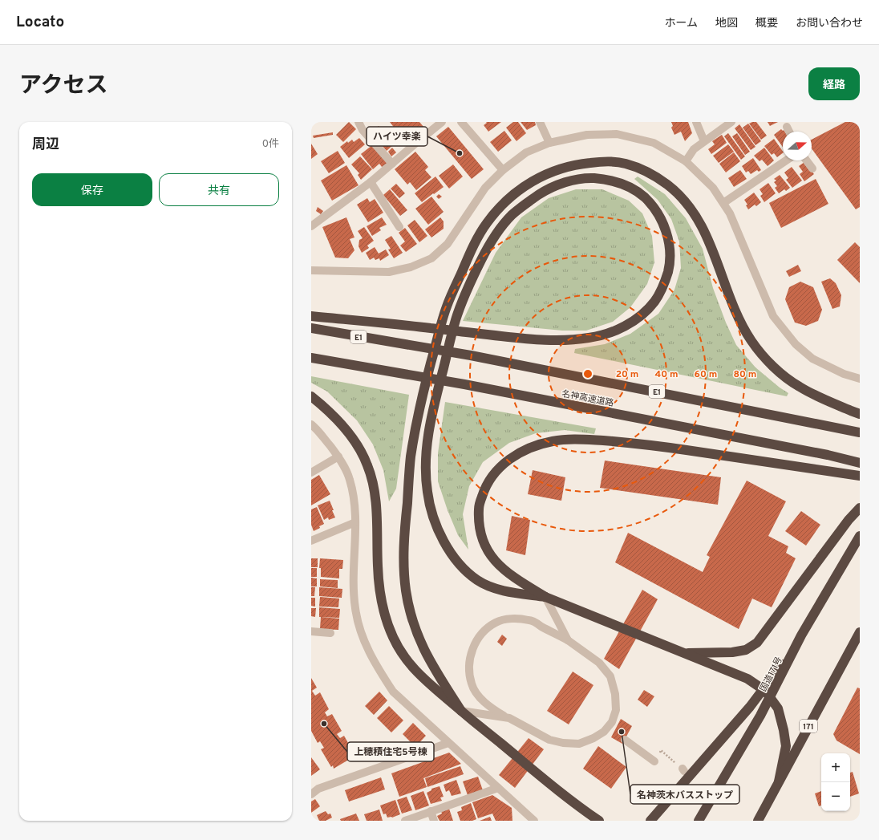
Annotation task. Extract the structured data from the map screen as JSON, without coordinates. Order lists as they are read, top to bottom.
{
  "streets": {
    "highway": [
      "E1",
      "名神高速道路",
      "国道171号",
      "171"
    ]
  },
  "places": ["ハイツ幸楽", "上穂積住宅5号棟", "名神茨木バスストップ"],
  "north": "right",
  "page": {
    "header": "Locato",
    "nav": [
      "ホーム",
      "地図",
      "概要",
      "お問い合わせ"
    ],
    "title": "アクセス",
    "buttons": [
      "経路",
      ["保存", "共有"]
    ],
    "heading": ["周辺", "0件"],
    "map_buttons": ["+", "−"]
  },
  "rings": [
    "20 m",
    "40 m",
    "60 m",
    "80 m"
  ]
}
